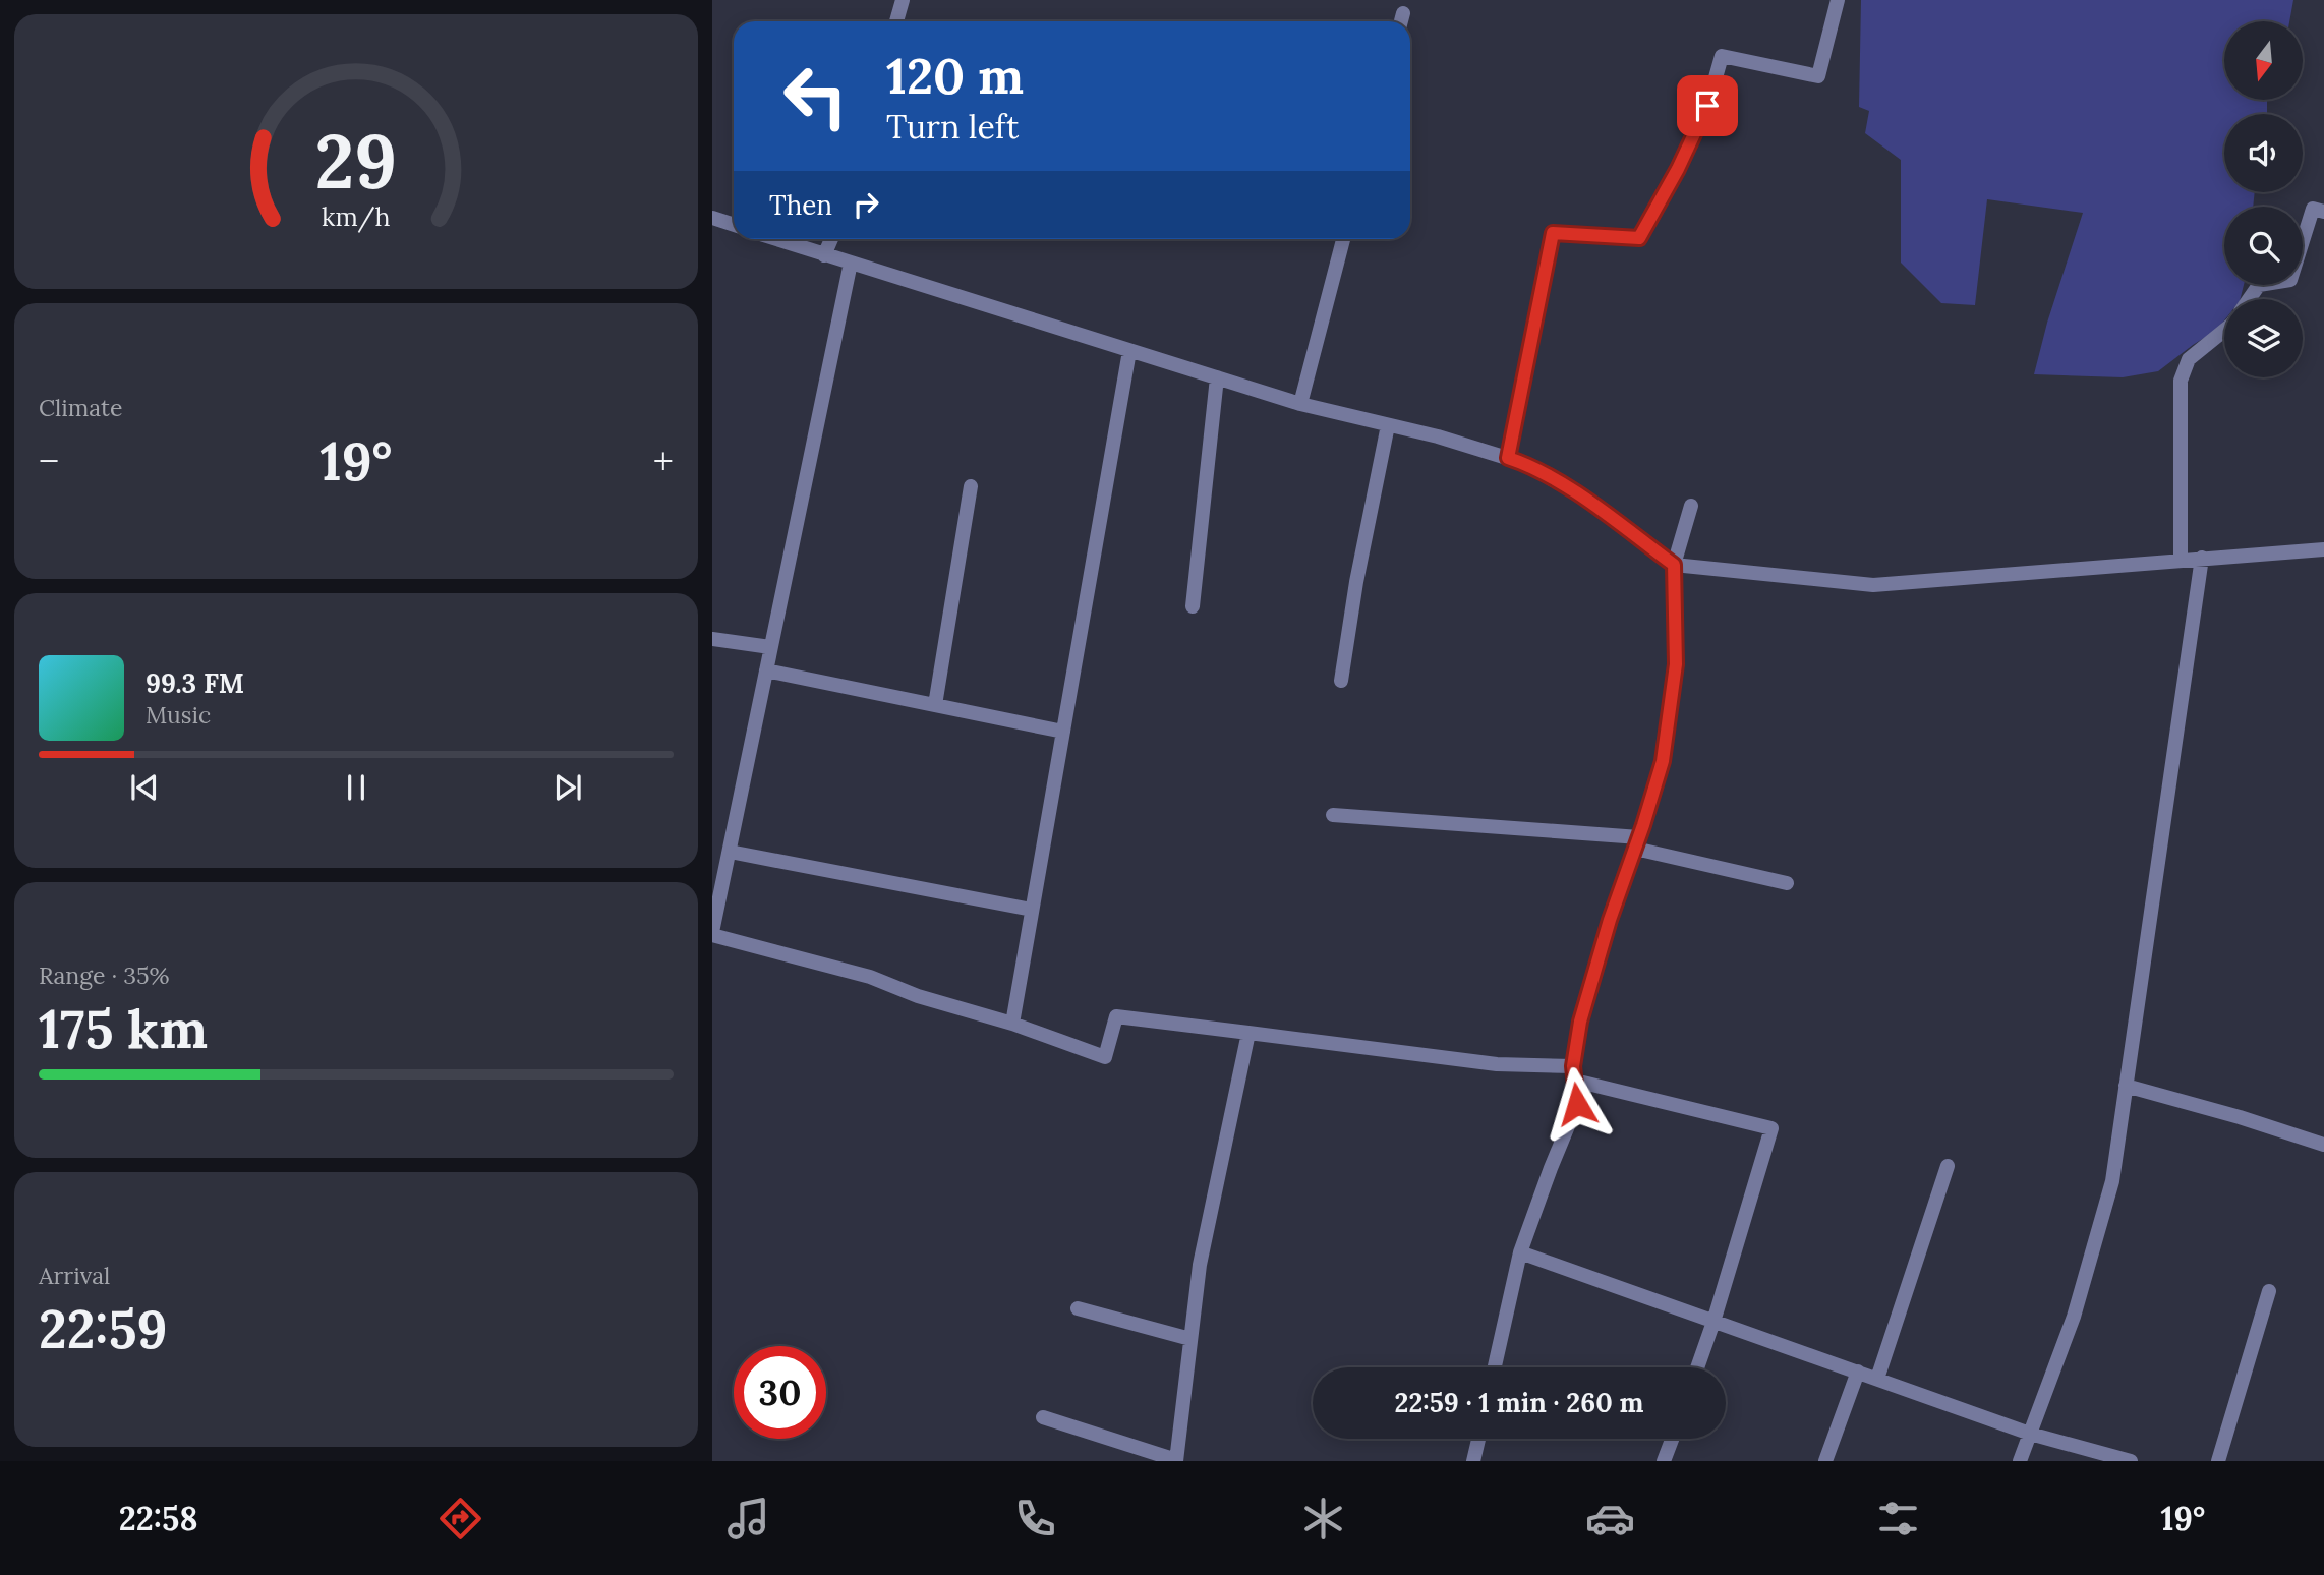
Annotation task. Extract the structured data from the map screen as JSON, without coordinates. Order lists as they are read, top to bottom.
{
  "north": "bottom",
  "page": {
    "turn": ["120 m", "Turn left"],
    "then": "Then",
    "tile": [
      "Climate",
      ["Range · 35%", "175 km"],
      ["Arrival", "22:59"]
    ],
    "heat": ["−", "19°", "+"],
    "song": ["99.3 FM", "Music"],
    "limit": "30",
    "trip": "22:59 · 1 min · 260 m",
    "tabs": ["22:58", "19°"],
    "gauge": ["29", "km/h"]
  }
}
